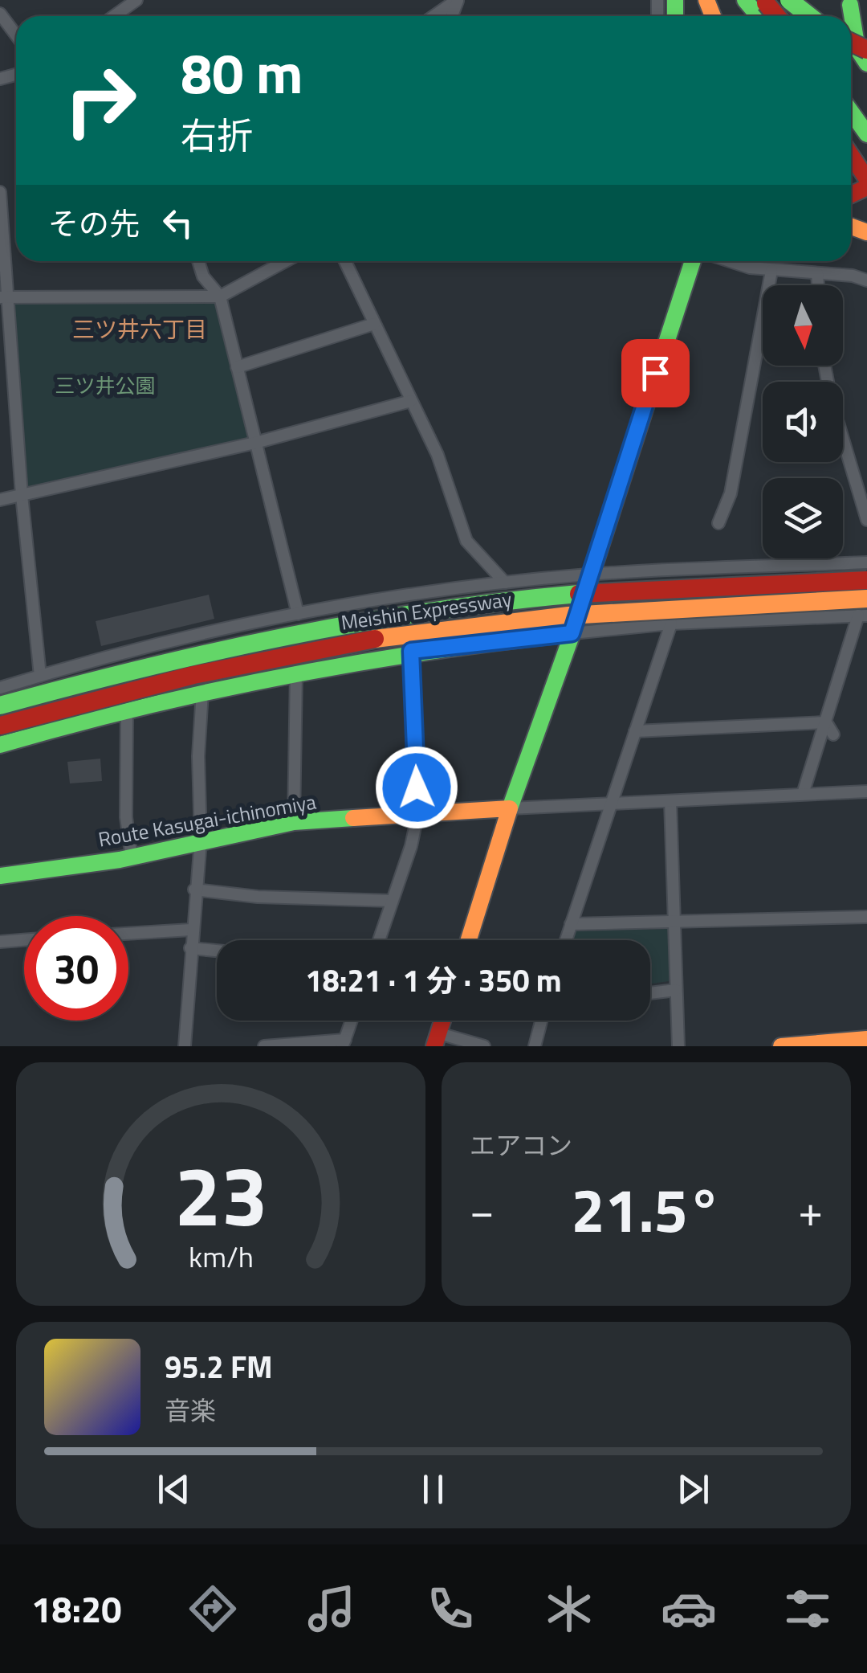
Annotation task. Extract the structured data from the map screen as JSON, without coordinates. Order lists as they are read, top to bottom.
{
  "streets": {
    "main road": ["Meishin Expressway", "Route Kasugai-ichinomiya"]
  },
  "districts": ["三ツ井六丁目"],
  "parks": ["三ツ井公園"],
  "north": "bottom",
  "page": {
    "turn": ["80 m", "右折"],
    "then": "その先",
    "limit": "30",
    "trip": "18:21 · 1 分 · 350 m",
    "tile": "エアコン",
    "heat": ["−", "21.5°", "+"],
    "song": ["95.2 FM", "音楽"],
    "tabs": "18:20",
    "gauge": ["23", "km/h"]
  }
}
